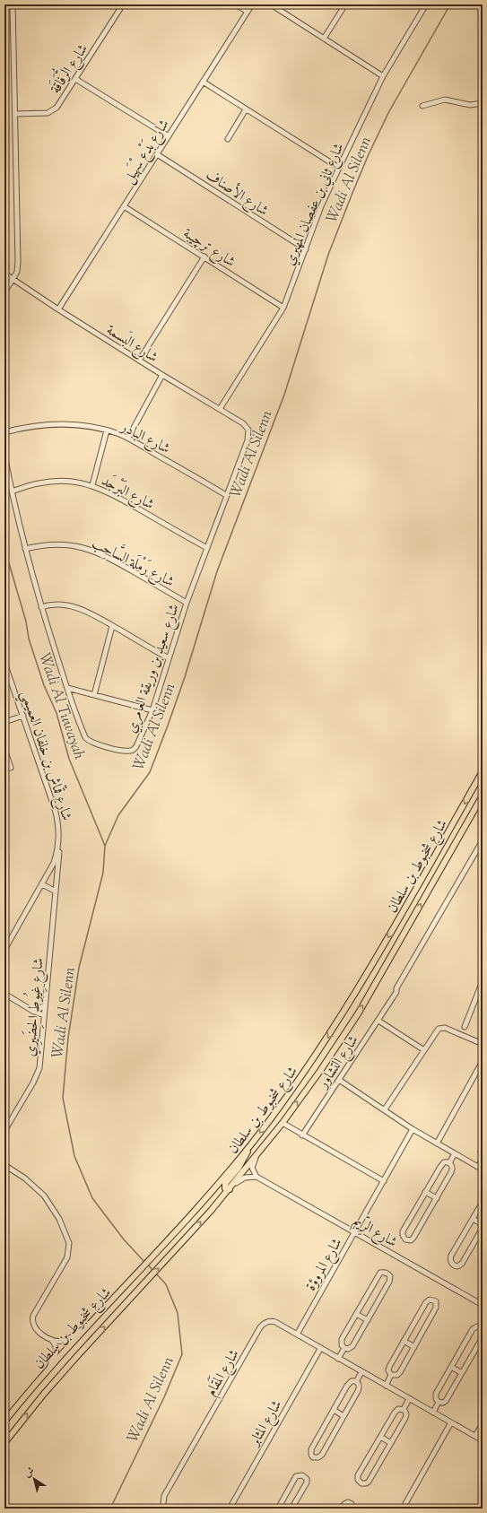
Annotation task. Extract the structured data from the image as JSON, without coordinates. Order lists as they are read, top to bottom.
{
  "streets": {
    "main road": ["شارع شخبوط بن سلطان"],
    "street": [
      "شارع الرُّفَاقَة",
      "شارع بَدْع سْهَيل",
      "شارع الأصناف",
      "شارع ثاني بن عفصان المهيري",
      "شارع ترچيبة",
      "شارع البَسمة",
      "شارع البادر",
      "شارع البَرْجَد",
      "شارع رَمْلَة السَّاحِب",
      "شارع سعيد بن وريقة العامري",
      "شارع قمّاش بن خلفان العميمي",
      "شارع غِيُوط الحِضَيرِي",
      "شارع التشاور",
      "شارع الرِّيم",
      "شارع المروؤة",
      "شارع المَقَام",
      "شارع المثابر"
    ]
  },
  "crossings": [
    ["شارع بَدْع سْهَيل", "شارع الأصناف"],
    ["شارع بَدْع سْهَيل", "شارع ترچيبة"],
    ["شارع بَدْع سْهَيل", "شارع البَسمة"],
    ["شارع الأصناف", "شارع ثاني بن عفصان المهيري"],
    ["شارع ثاني بن عفصان المهيري", "شارع ترچيبة"],
    ["شارع ثاني بن عفصان المهيري", "شارع البَسمة"],
    ["شارع البَسمة", "شارع سعيد بن وريقة العامري"],
    ["شارع البادر", "شارع سعيد بن وريقة العامري"],
    ["شارع البَرْجَد", "شارع سعيد بن وريقة العامري"],
    ["شارع رَمْلَة السَّاحِب", "شارع سعيد بن وريقة العامري"],
    ["شارع قمّاش بن خلفان العميمي", "شارع غِيُوط الحِضَيرِي"],
    ["شارع الرِّيم", "شارع المروؤة"],
    ["شارع المروؤة", "شارع المَقَام"],
    ["شارع المَقَام", "شارع المثابر"]
  ],
  "water": ["Wadi Al Silenn", "Wadi Al Tuwayah"],
  "north": "top left"
}
